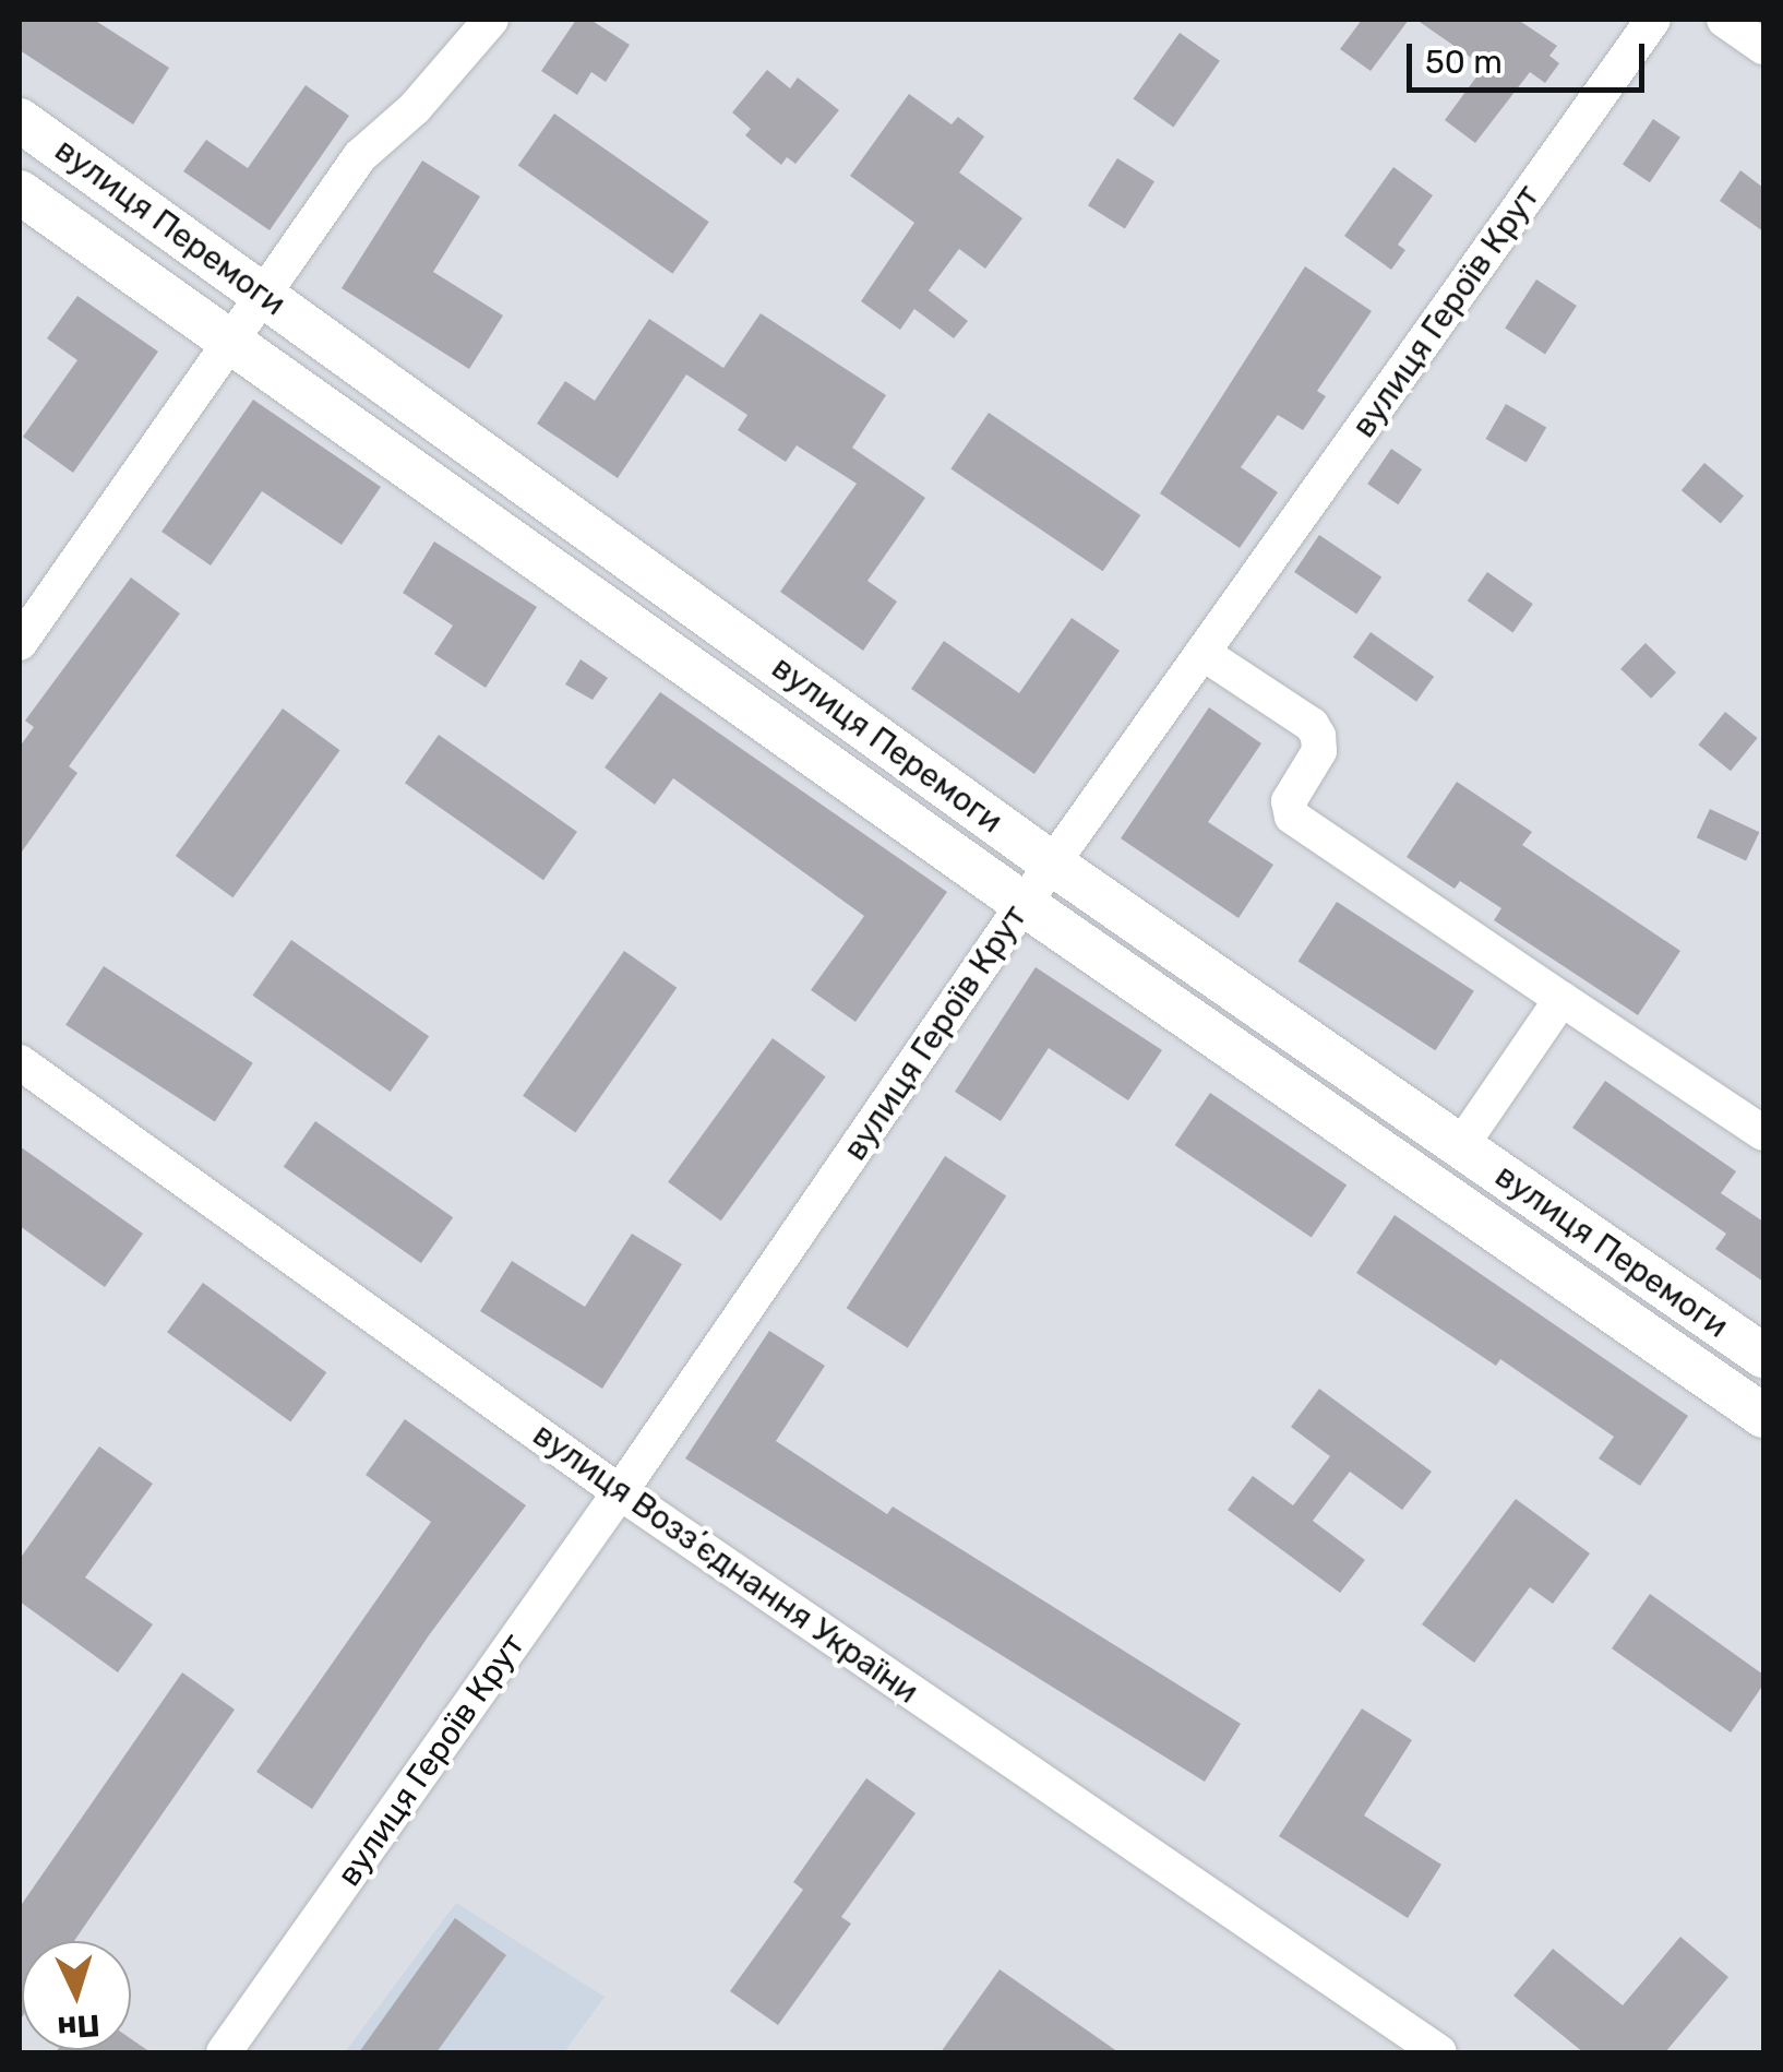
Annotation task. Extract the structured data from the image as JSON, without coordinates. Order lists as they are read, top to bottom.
{
  "streets": {
    "main road": ["вулиця Перемоги"],
    "street": ["вулиця Героїв Крут", "вулиця Воззʼєднання України"]
  },
  "crossings": [
    ["вулиця Перемоги", "вулиця Героїв Крут"],
    ["вулиця Героїв Крут", "вулиця Воззʼєднання України"]
  ],
  "scale_bar": "50 m",
  "north": "bottom"
}
